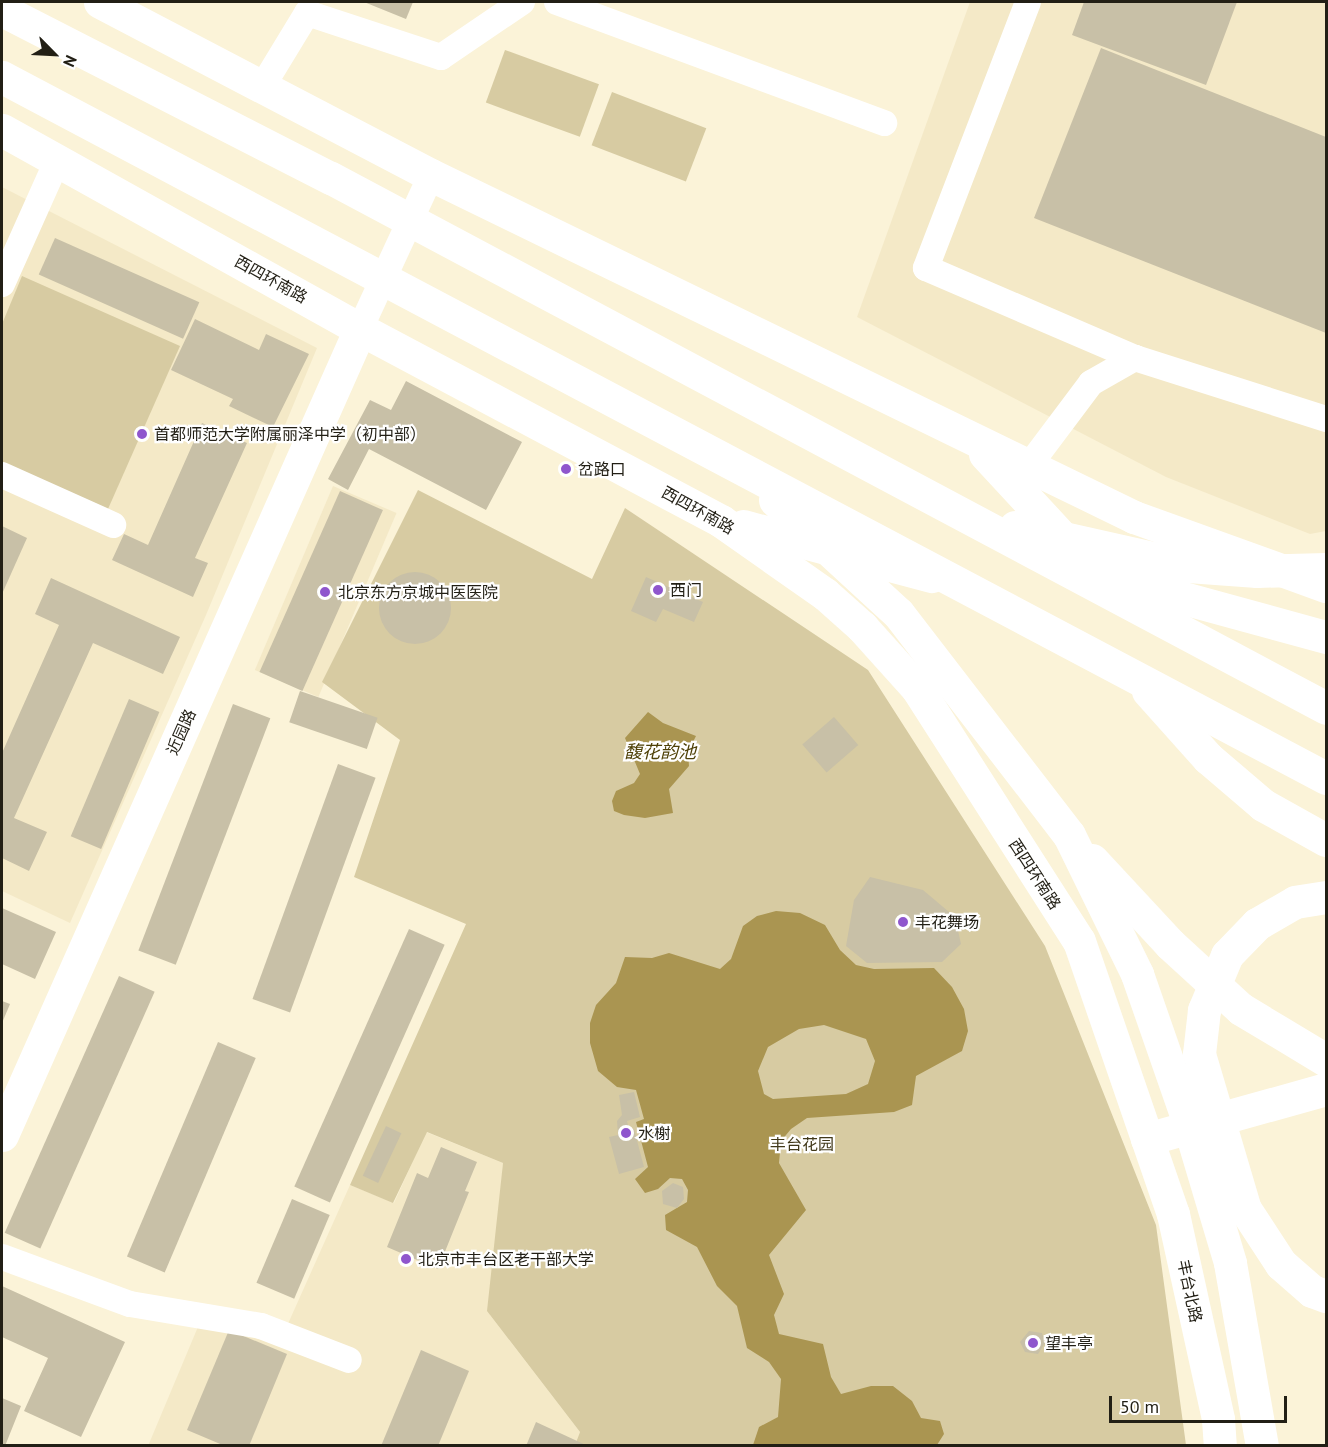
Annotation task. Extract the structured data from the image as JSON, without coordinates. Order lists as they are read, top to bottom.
{
  "streets": {
    "main road": ["西四环南路", "近园路", "丰台北路"]
  },
  "crossings": [
    ["西四环南路", "近园路"],
    ["西四环南路", "丰台北路"]
  ],
  "water": ["馥花韵池"],
  "parks": ["丰台花园"],
  "places": [
    "首都师范大学附属丽泽中学（初中部）",
    "岔路口",
    "西门",
    "北京东方京城中医医院",
    "丰花舞场",
    "水榭",
    "北京市丰台区老干部大学",
    "望丰亭"
  ],
  "scale_bar": "50 m",
  "north": "bottom right"
}
